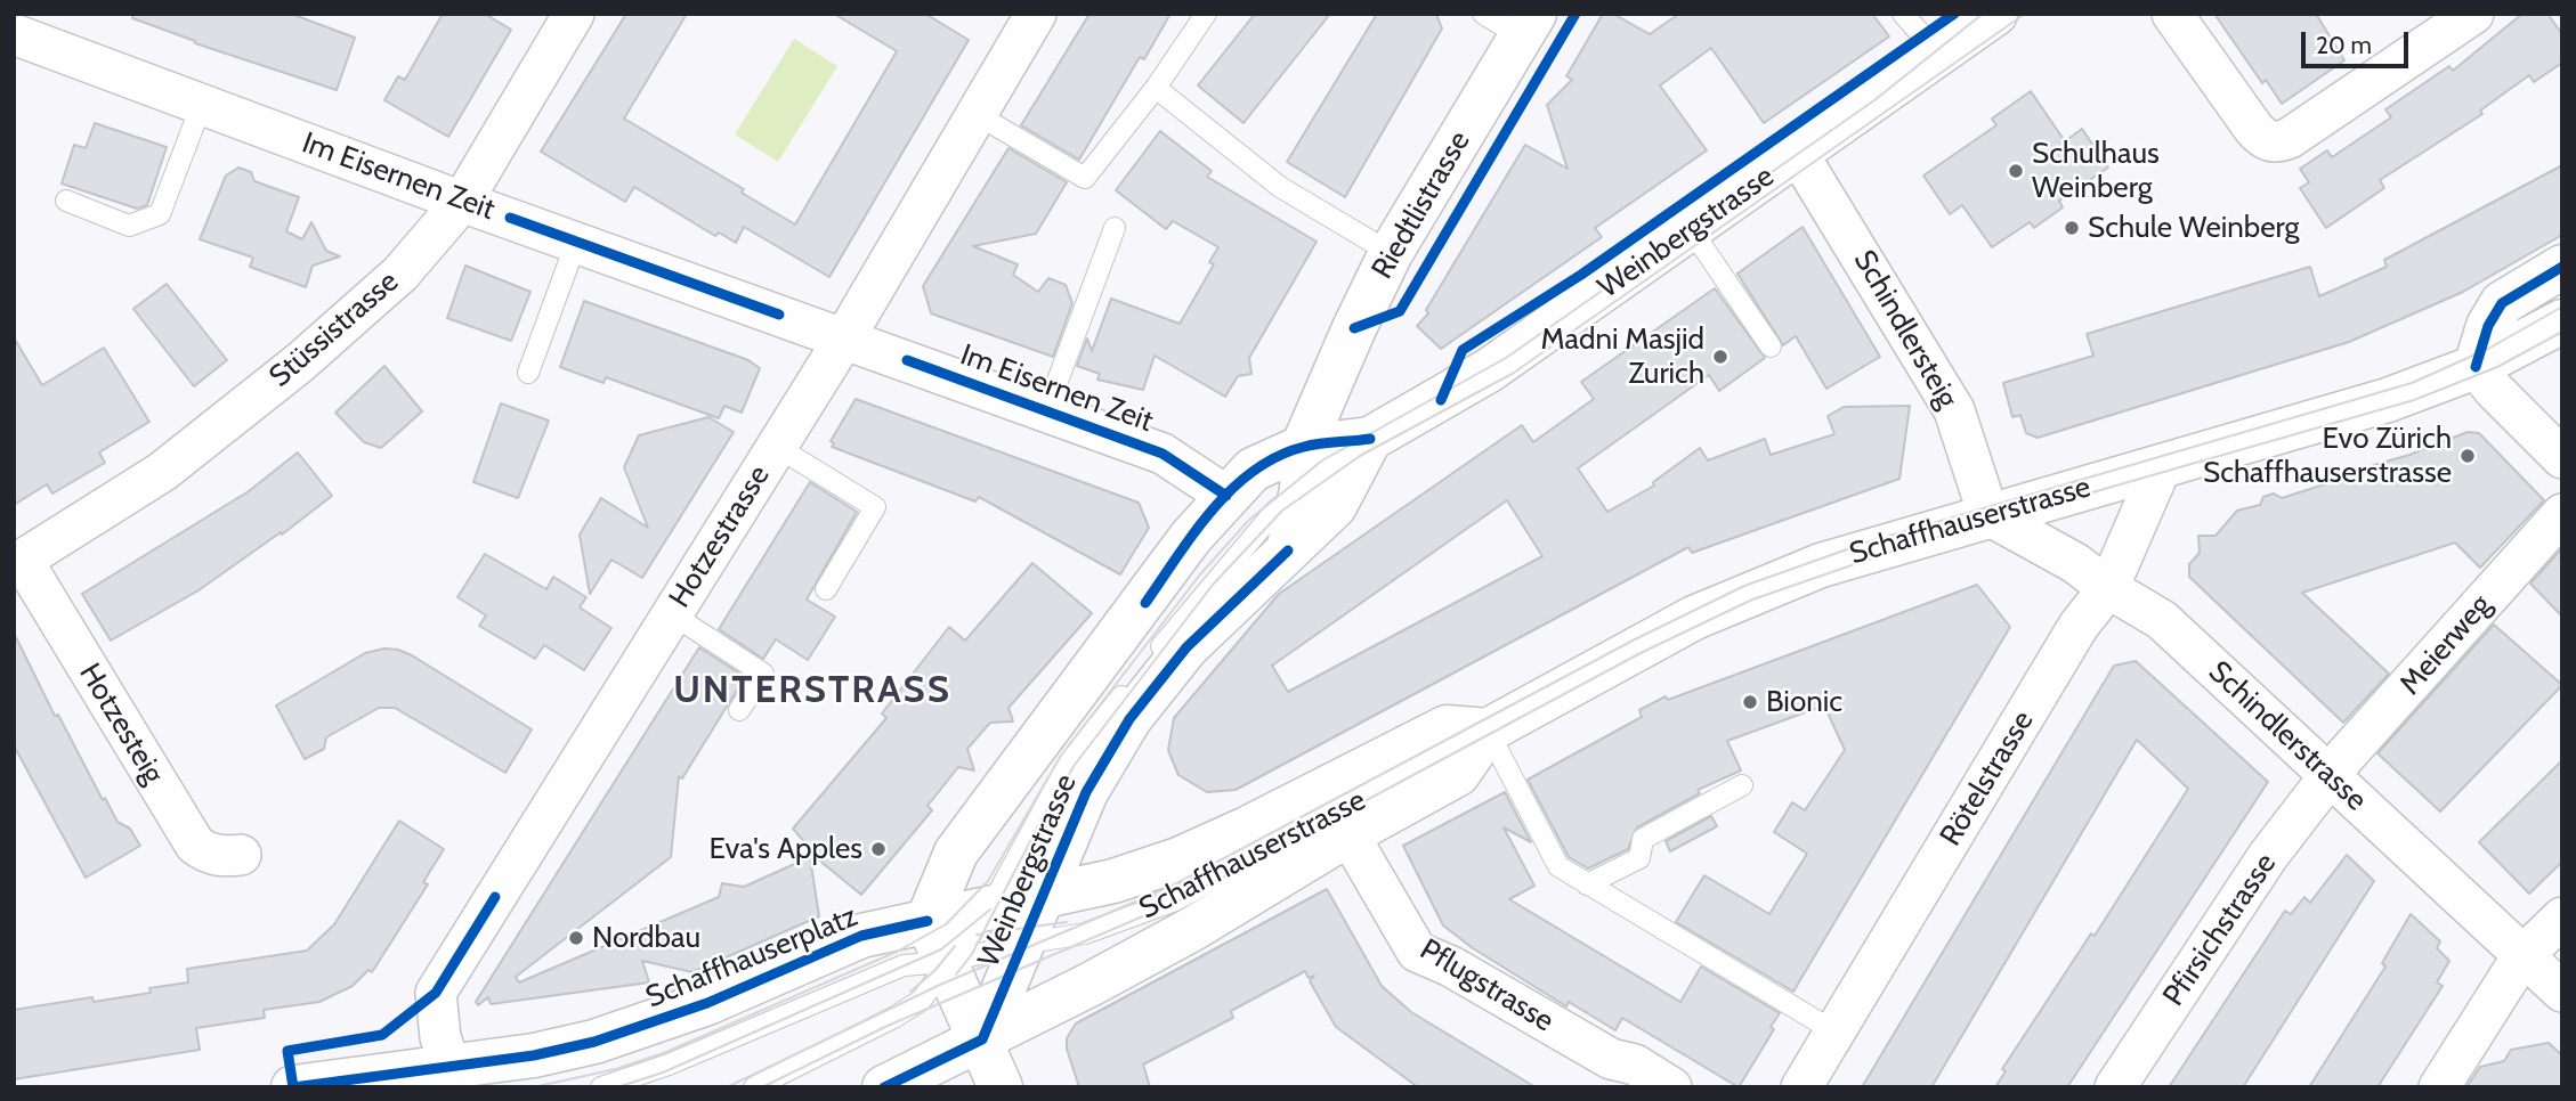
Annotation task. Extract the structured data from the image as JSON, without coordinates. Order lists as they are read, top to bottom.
{
  "streets": {
    "street": [
      "Im Eisernen Zeit",
      "Riedtlistrasse",
      "Weinbergstrasse",
      "Stüssistrasse",
      "Schindlersteig",
      "Schaffhauserstrasse",
      "Hotzestrasse",
      "Meierweg",
      "Hotzesteig",
      "Schindlerstrasse",
      "Rötelstrasse",
      "Pfirsichstrasse",
      "Schaffhauserplatz",
      "Pflugstrasse"
    ]
  },
  "crossings": [
    ["Im Eisernen Zeit", "Weinbergstrasse"],
    ["Im Eisernen Zeit", "Stüssistrasse"],
    ["Im Eisernen Zeit", "Hotzestrasse"],
    ["Riedtlistrasse", "Weinbergstrasse"],
    ["Weinbergstrasse", "Schindlersteig"],
    ["Weinbergstrasse", "Schaffhauserstrasse"],
    ["Weinbergstrasse", "Schaffhauserplatz"],
    ["Stüssistrasse", "Hotzesteig"],
    ["Schindlersteig", "Schaffhauserstrasse"],
    ["Schindlersteig", "Schindlerstrasse"],
    ["Schaffhauserstrasse", "Schindlerstrasse"],
    ["Schaffhauserstrasse", "Rötelstrasse"],
    ["Schaffhauserstrasse", "Schaffhauserplatz"],
    ["Schaffhauserstrasse", "Pflugstrasse"],
    ["Hotzestrasse", "Schaffhauserplatz"],
    ["Meierweg", "Schindlerstrasse"],
    ["Meierweg", "Pfirsichstrasse"],
    ["Schindlerstrasse", "Rötelstrasse"],
    ["Schindlerstrasse", "Pfirsichstrasse"]
  ],
  "districts": ["UNTERSTRASS"],
  "places": [
    "Schulhaus Weinberg",
    "Schule Weinberg",
    "Madni Masjid Zurich",
    "Evo Zürich Schaffhauserstrasse",
    "Bionic",
    "Eva's Apples",
    "Nordbau"
  ],
  "scale_bar": "20 m"
}
